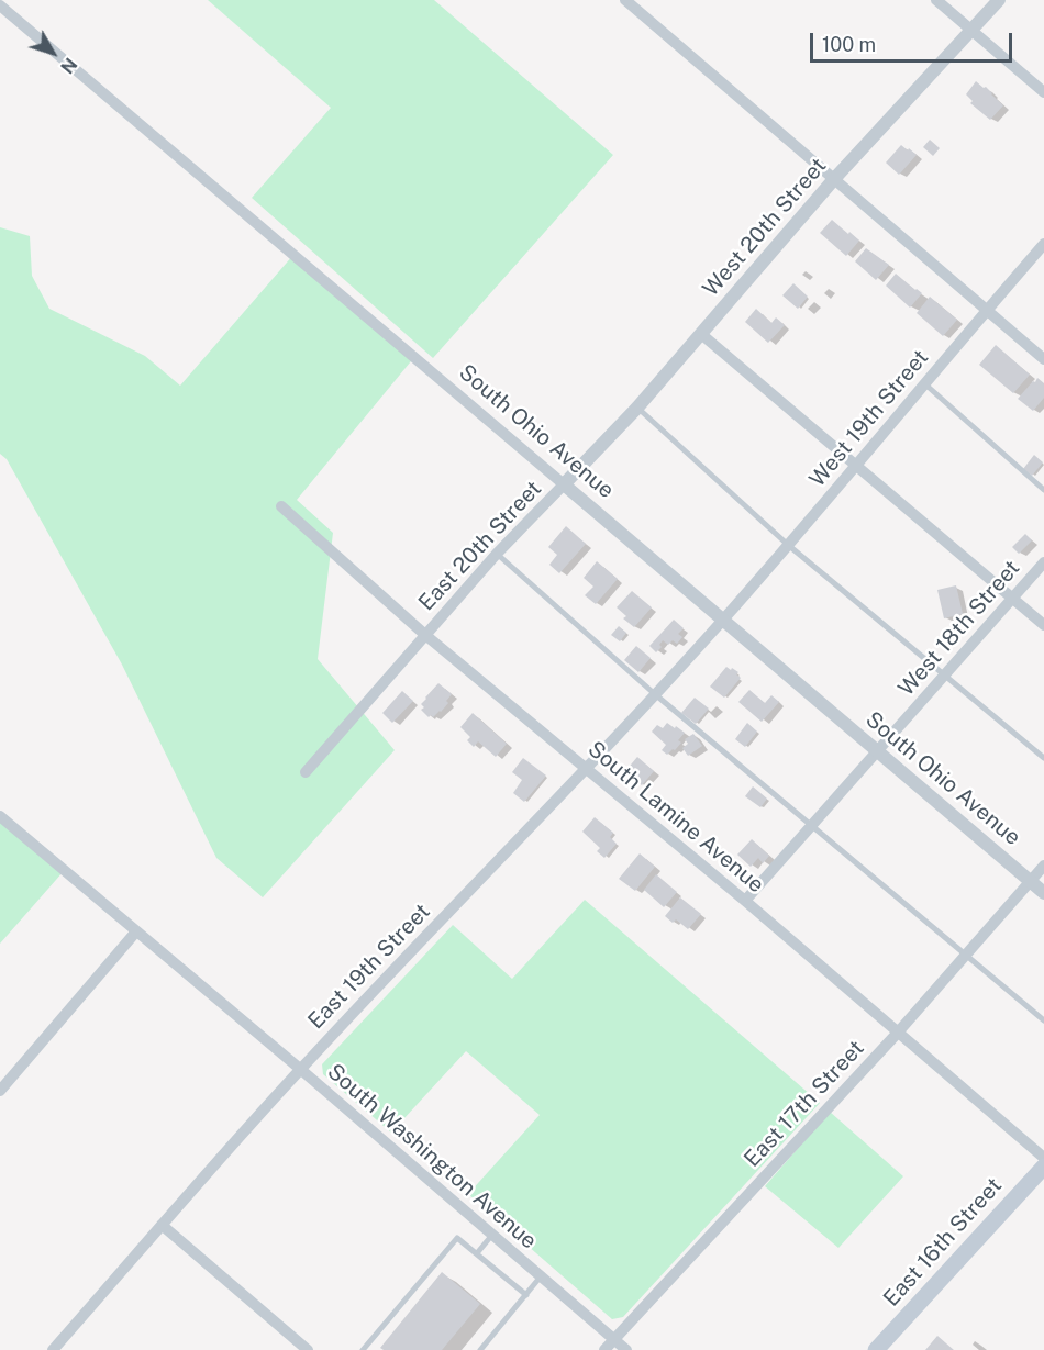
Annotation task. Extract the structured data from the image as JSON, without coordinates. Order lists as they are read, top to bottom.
{
  "streets": {
    "main road": ["East 16th Street"],
    "street": [
      "West 20th Street",
      "West 19th Street",
      "South Ohio Avenue",
      "East 20th Street",
      "West 18th Street",
      "South Lamine Avenue",
      "East 19th Street",
      "East 17th Street",
      "South Washington Avenue"
    ]
  },
  "crossings": [
    ["West 20th Street", "South Ohio Avenue"],
    ["West 20th Street", "East 20th Street"],
    ["West 19th Street", "South Ohio Avenue"],
    ["West 19th Street", "East 19th Street"],
    ["South Ohio Avenue", "East 20th Street"],
    ["South Ohio Avenue", "West 18th Street"],
    ["South Ohio Avenue", "East 19th Street"],
    ["South Ohio Avenue", "East 17th Street"],
    ["East 20th Street", "South Lamine Avenue"],
    ["West 18th Street", "South Lamine Avenue"],
    ["South Lamine Avenue", "East 19th Street"],
    ["South Lamine Avenue", "East 17th Street"],
    ["East 19th Street", "South Washington Avenue"],
    ["East 17th Street", "South Washington Avenue"]
  ],
  "scale_bar": "100 m",
  "north": "bottom right"
}
